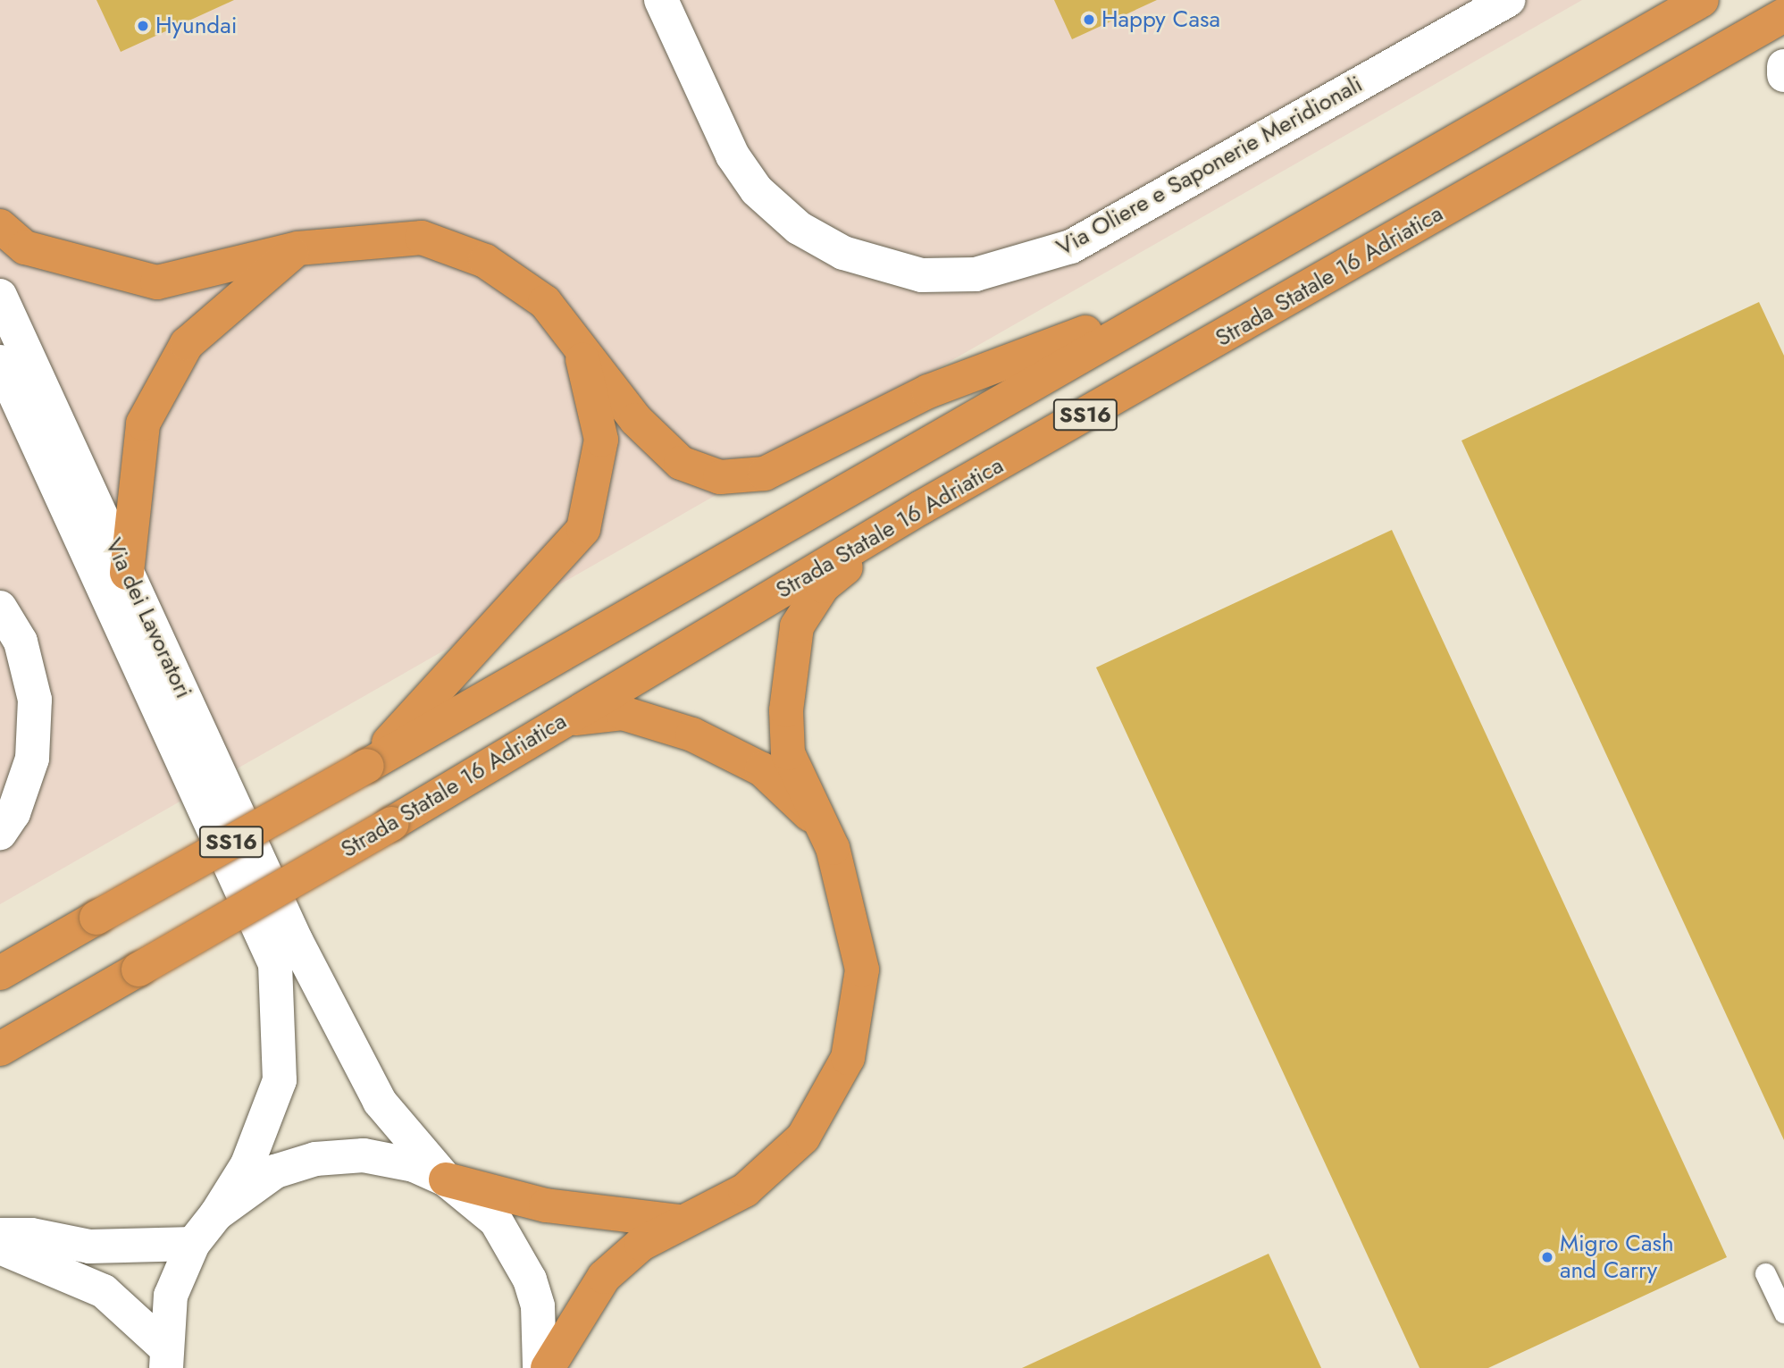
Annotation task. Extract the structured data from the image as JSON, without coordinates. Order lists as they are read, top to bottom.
{
  "streets": {
    "highway": ["Strada Statale 16 Adriatica", "SS16"],
    "main road": ["Via Oliere e Saponerie Meridionali", "Via dei Lavoratori"]
  },
  "places": ["Happy Casa", "Hyundai", "Migro Cash and Carry"]
}
